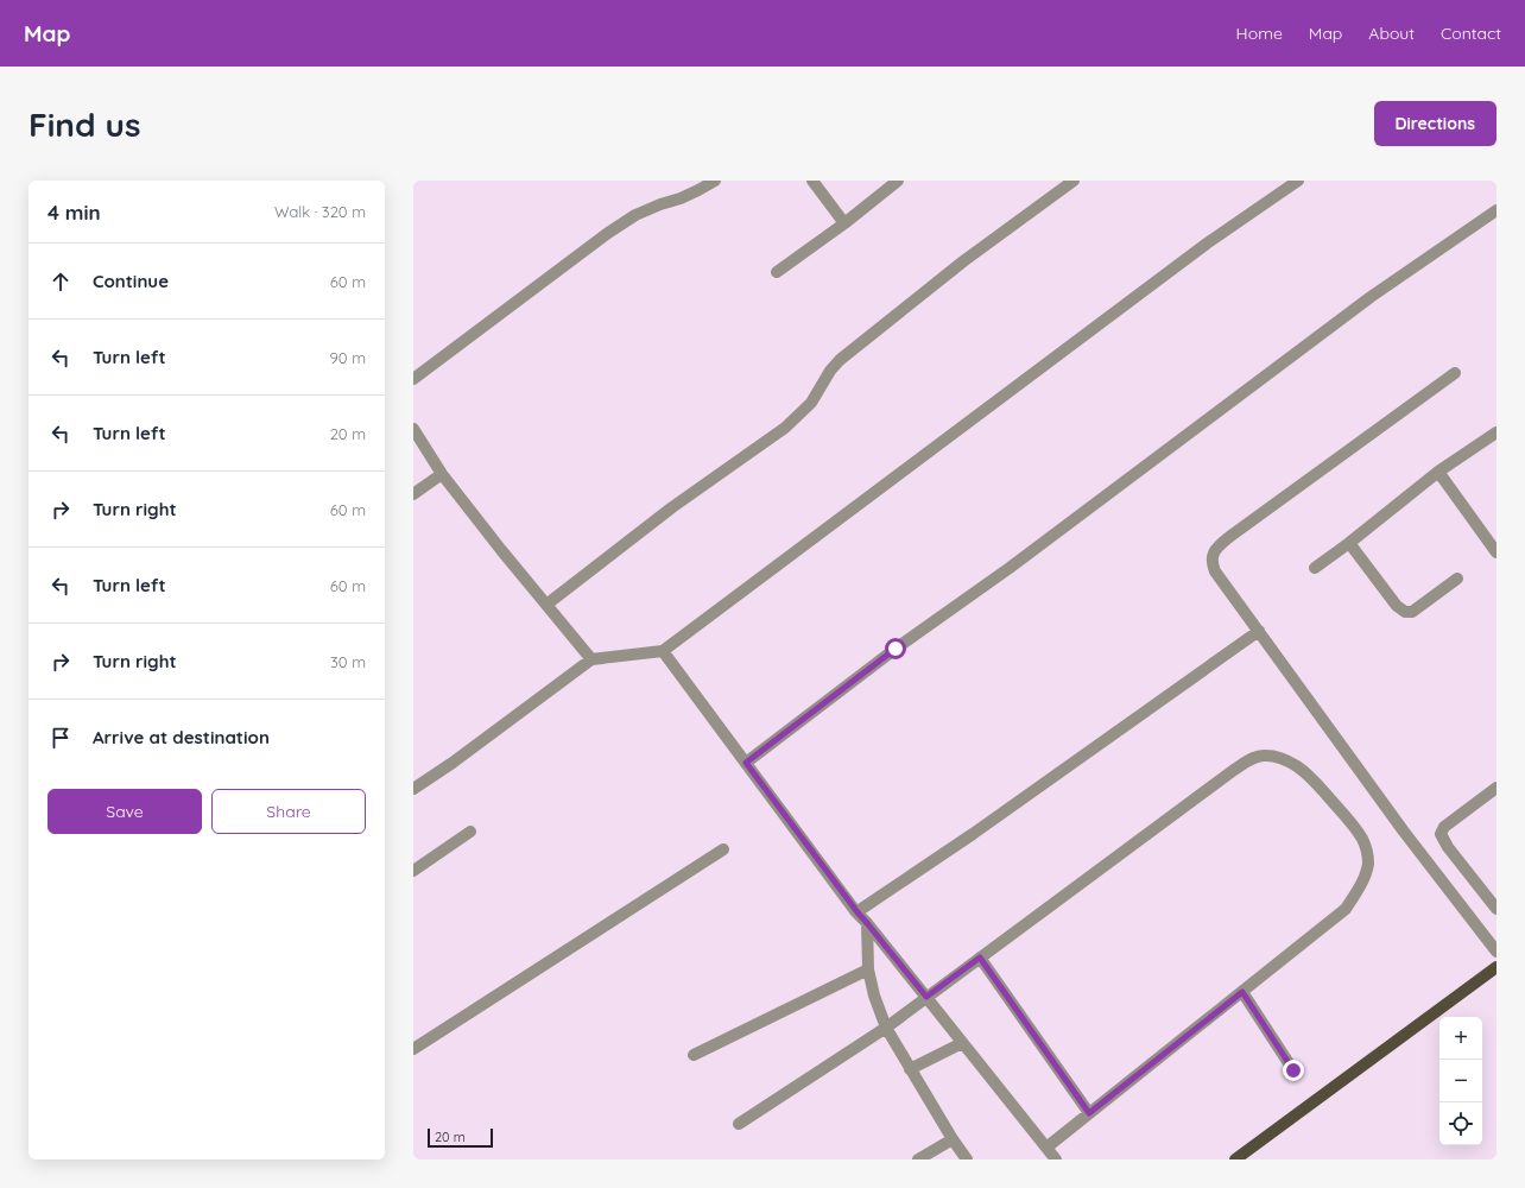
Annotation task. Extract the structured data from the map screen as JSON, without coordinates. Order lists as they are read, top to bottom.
{
  "scale_bar": "20 m",
  "page": {
    "header": "Map",
    "nav": [
      "Home",
      "Map",
      "About",
      "Contact"
    ],
    "buttons": [
      "Directions",
      ["Save", "Share"]
    ],
    "title": "Find us",
    "heading": ["4 min", "Walk · 320 m"],
    "list": [
      ["Continue", "60 m"],
      ["Turn left", "90 m"],
      ["Turn left", "20 m"],
      ["Turn right", "60 m"],
      ["Turn left", "60 m"],
      ["Turn right", "30 m"],
      "Arrive at destination"
    ],
    "map_buttons": ["+", "−"],
    "scale": "20 m"
  }
}
